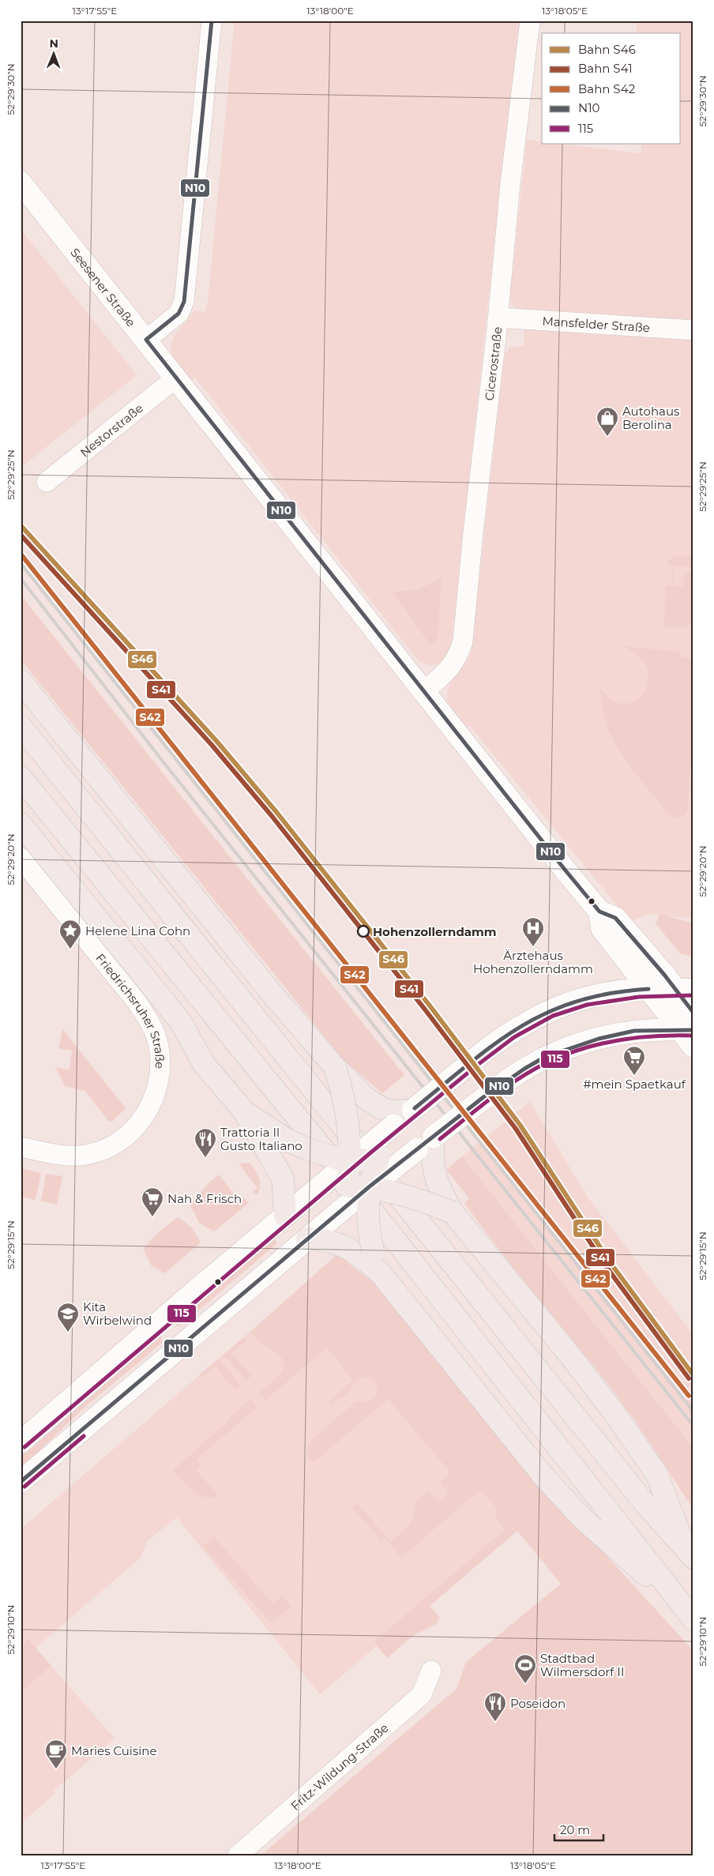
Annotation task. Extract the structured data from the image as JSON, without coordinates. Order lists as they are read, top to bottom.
{
  "streets": {
    "main road": ["Seesener Straße"],
    "street": [
      "Mansfelder Straße",
      "Cicerostraße",
      "Nestorstraße",
      "Friedrichsruher Straße",
      "Fritz-Wildung-Straße"
    ]
  },
  "crossings": [
    ["Seesener Straße", "Cicerostraße"],
    ["Seesener Straße", "Nestorstraße"],
    ["Mansfelder Straße", "Cicerostraße"]
  ],
  "places": {
    "shop": ["Autohaus Berolina"],
    "other": ["Hohenzollerndamm"],
    "hospital": ["Ärztehaus Hohenzollerndamm"],
    "place": ["Helene Lina Cohn"],
    "supermarket": ["#mein Spaetkauf", "Nah & Frisch"],
    "restaurant": ["Trattoria Il Gusto Italiano", "Poseidon"],
    "school or university": ["Kita Wirbelwind"],
    "sports": ["Stadtbad Wilmersdorf II"],
    "cafe": ["Maries Cuisine"]
  },
  "lines": [
    "transit line N10",
    "rail line S46",
    "rail line S41",
    "rail line S42",
    "transit line 115"
  ],
  "legend": [
    "Bahn S46",
    "Bahn S41",
    "Bahn S42",
    "N10",
    "115"
  ],
  "scale_bar": "20 m",
  "north": "top",
  "coordinates": [
    "13°17'55\"E",
    "13°18'00\"E",
    "13°18'05\"E",
    "52°29'30\"N",
    "52°29'25\"N",
    "52°29'20\"N",
    "52°29'15\"N",
    "52°29'10\"N"
  ]
}
